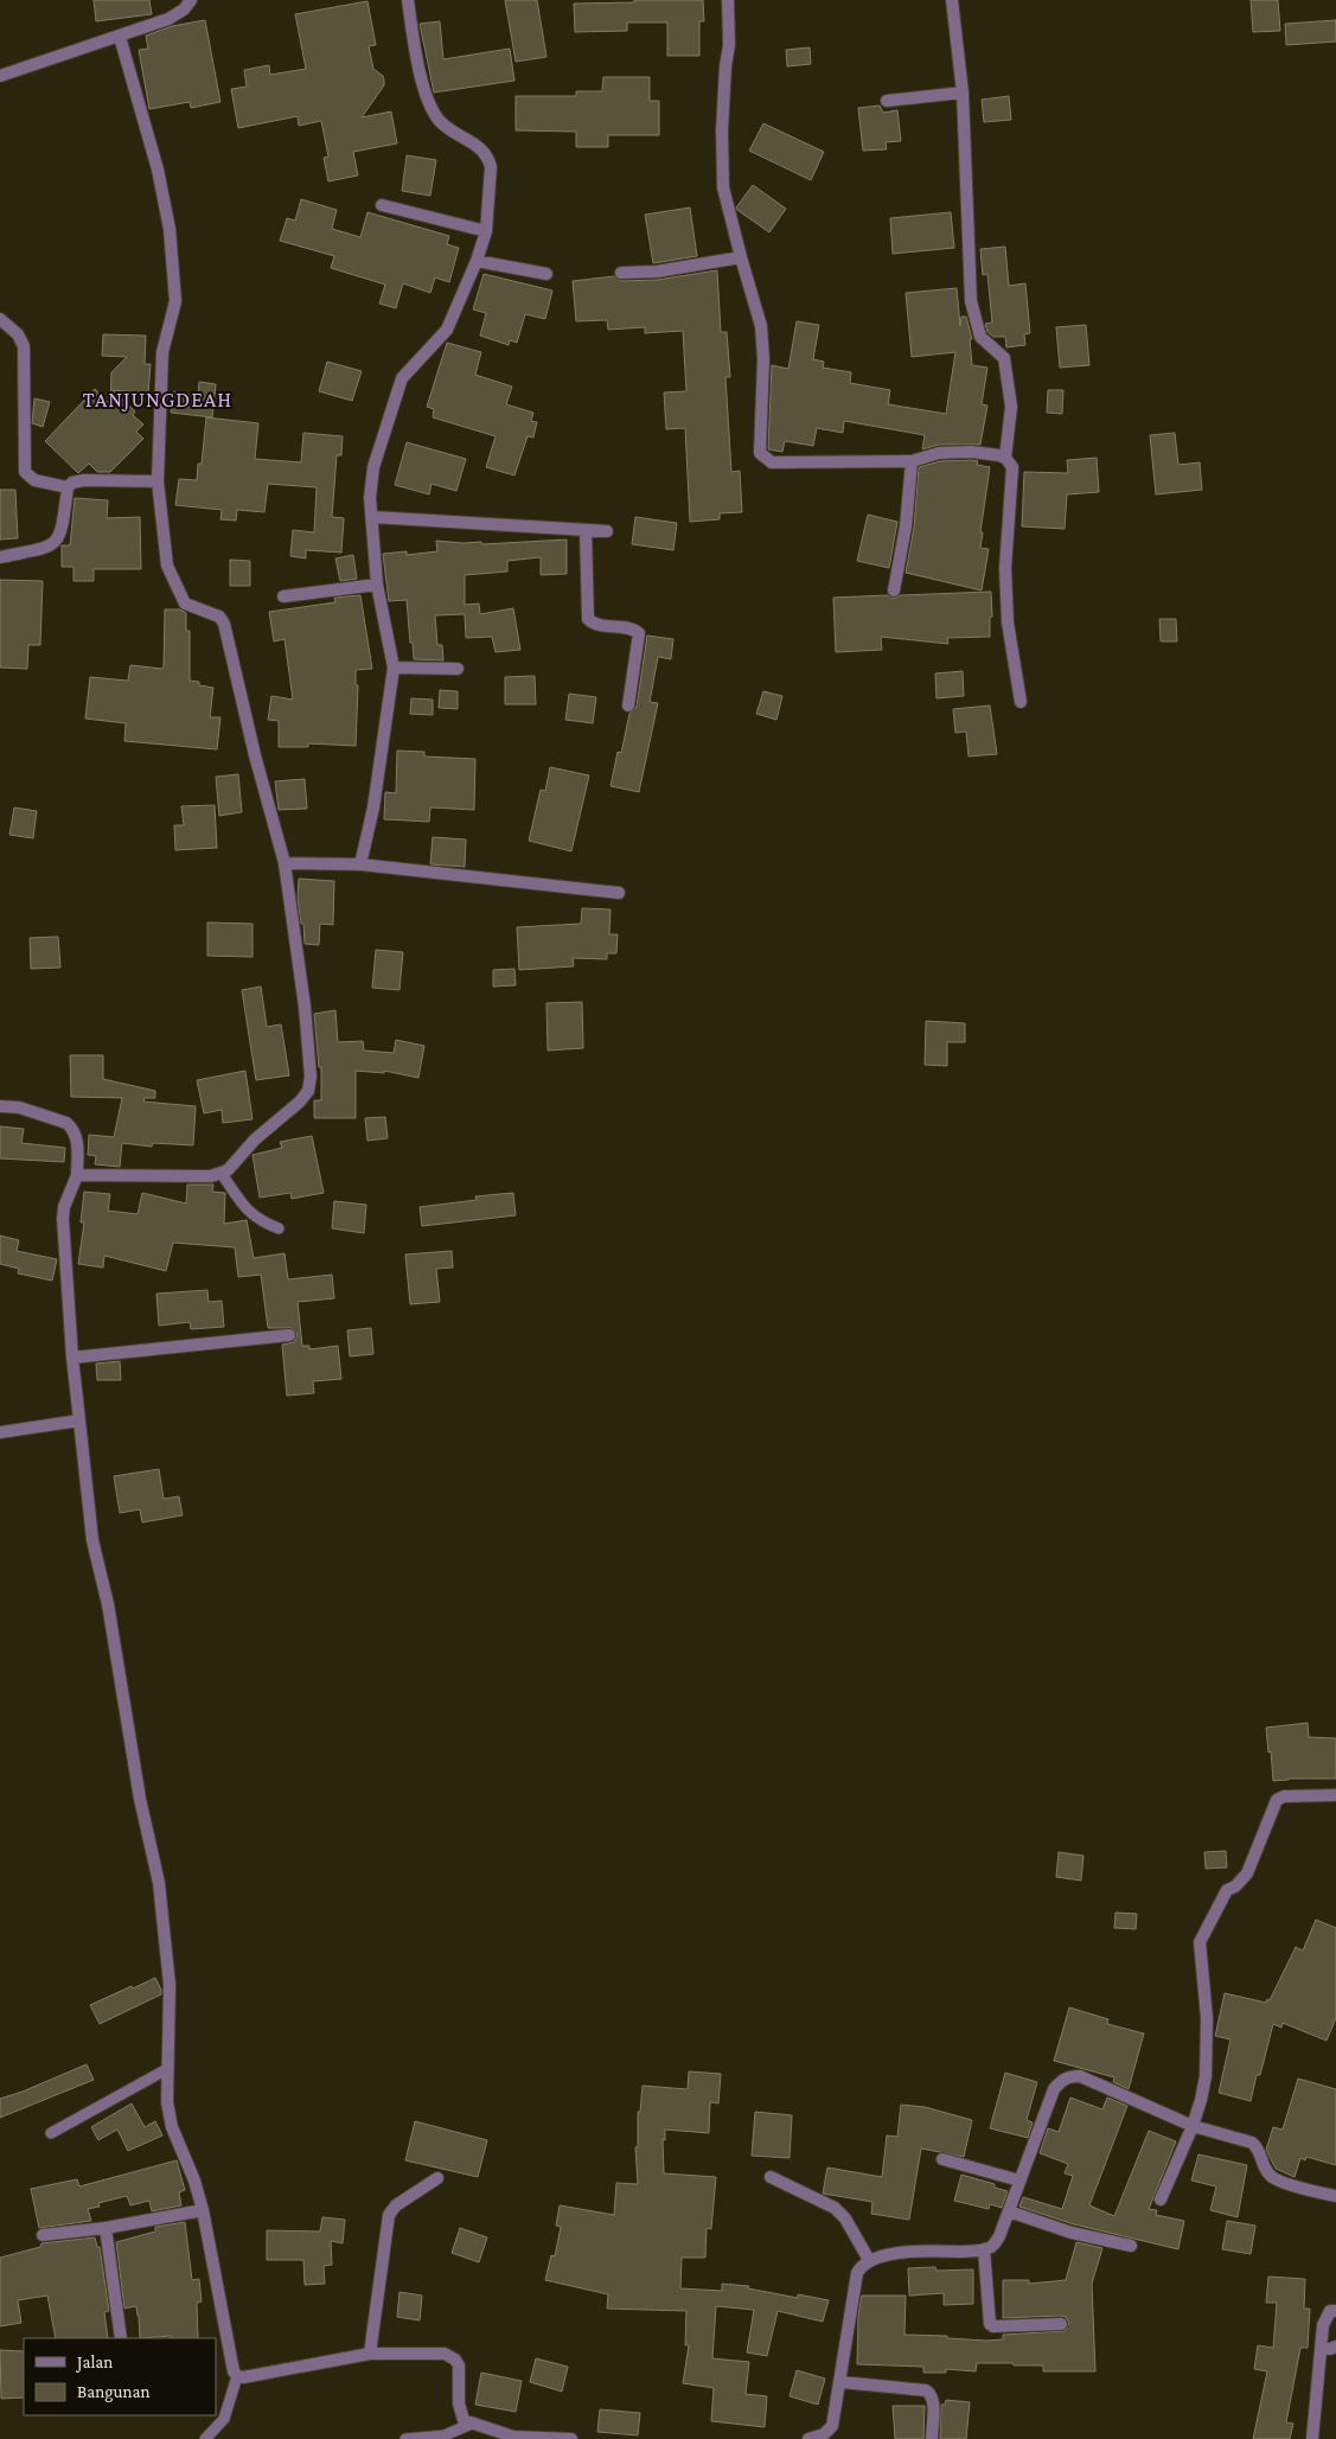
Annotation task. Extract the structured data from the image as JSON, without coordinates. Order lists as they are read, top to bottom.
{
  "districts": ["TANJUNGDEAH"],
  "legend": ["Jalan", "Bangunan"]
}
